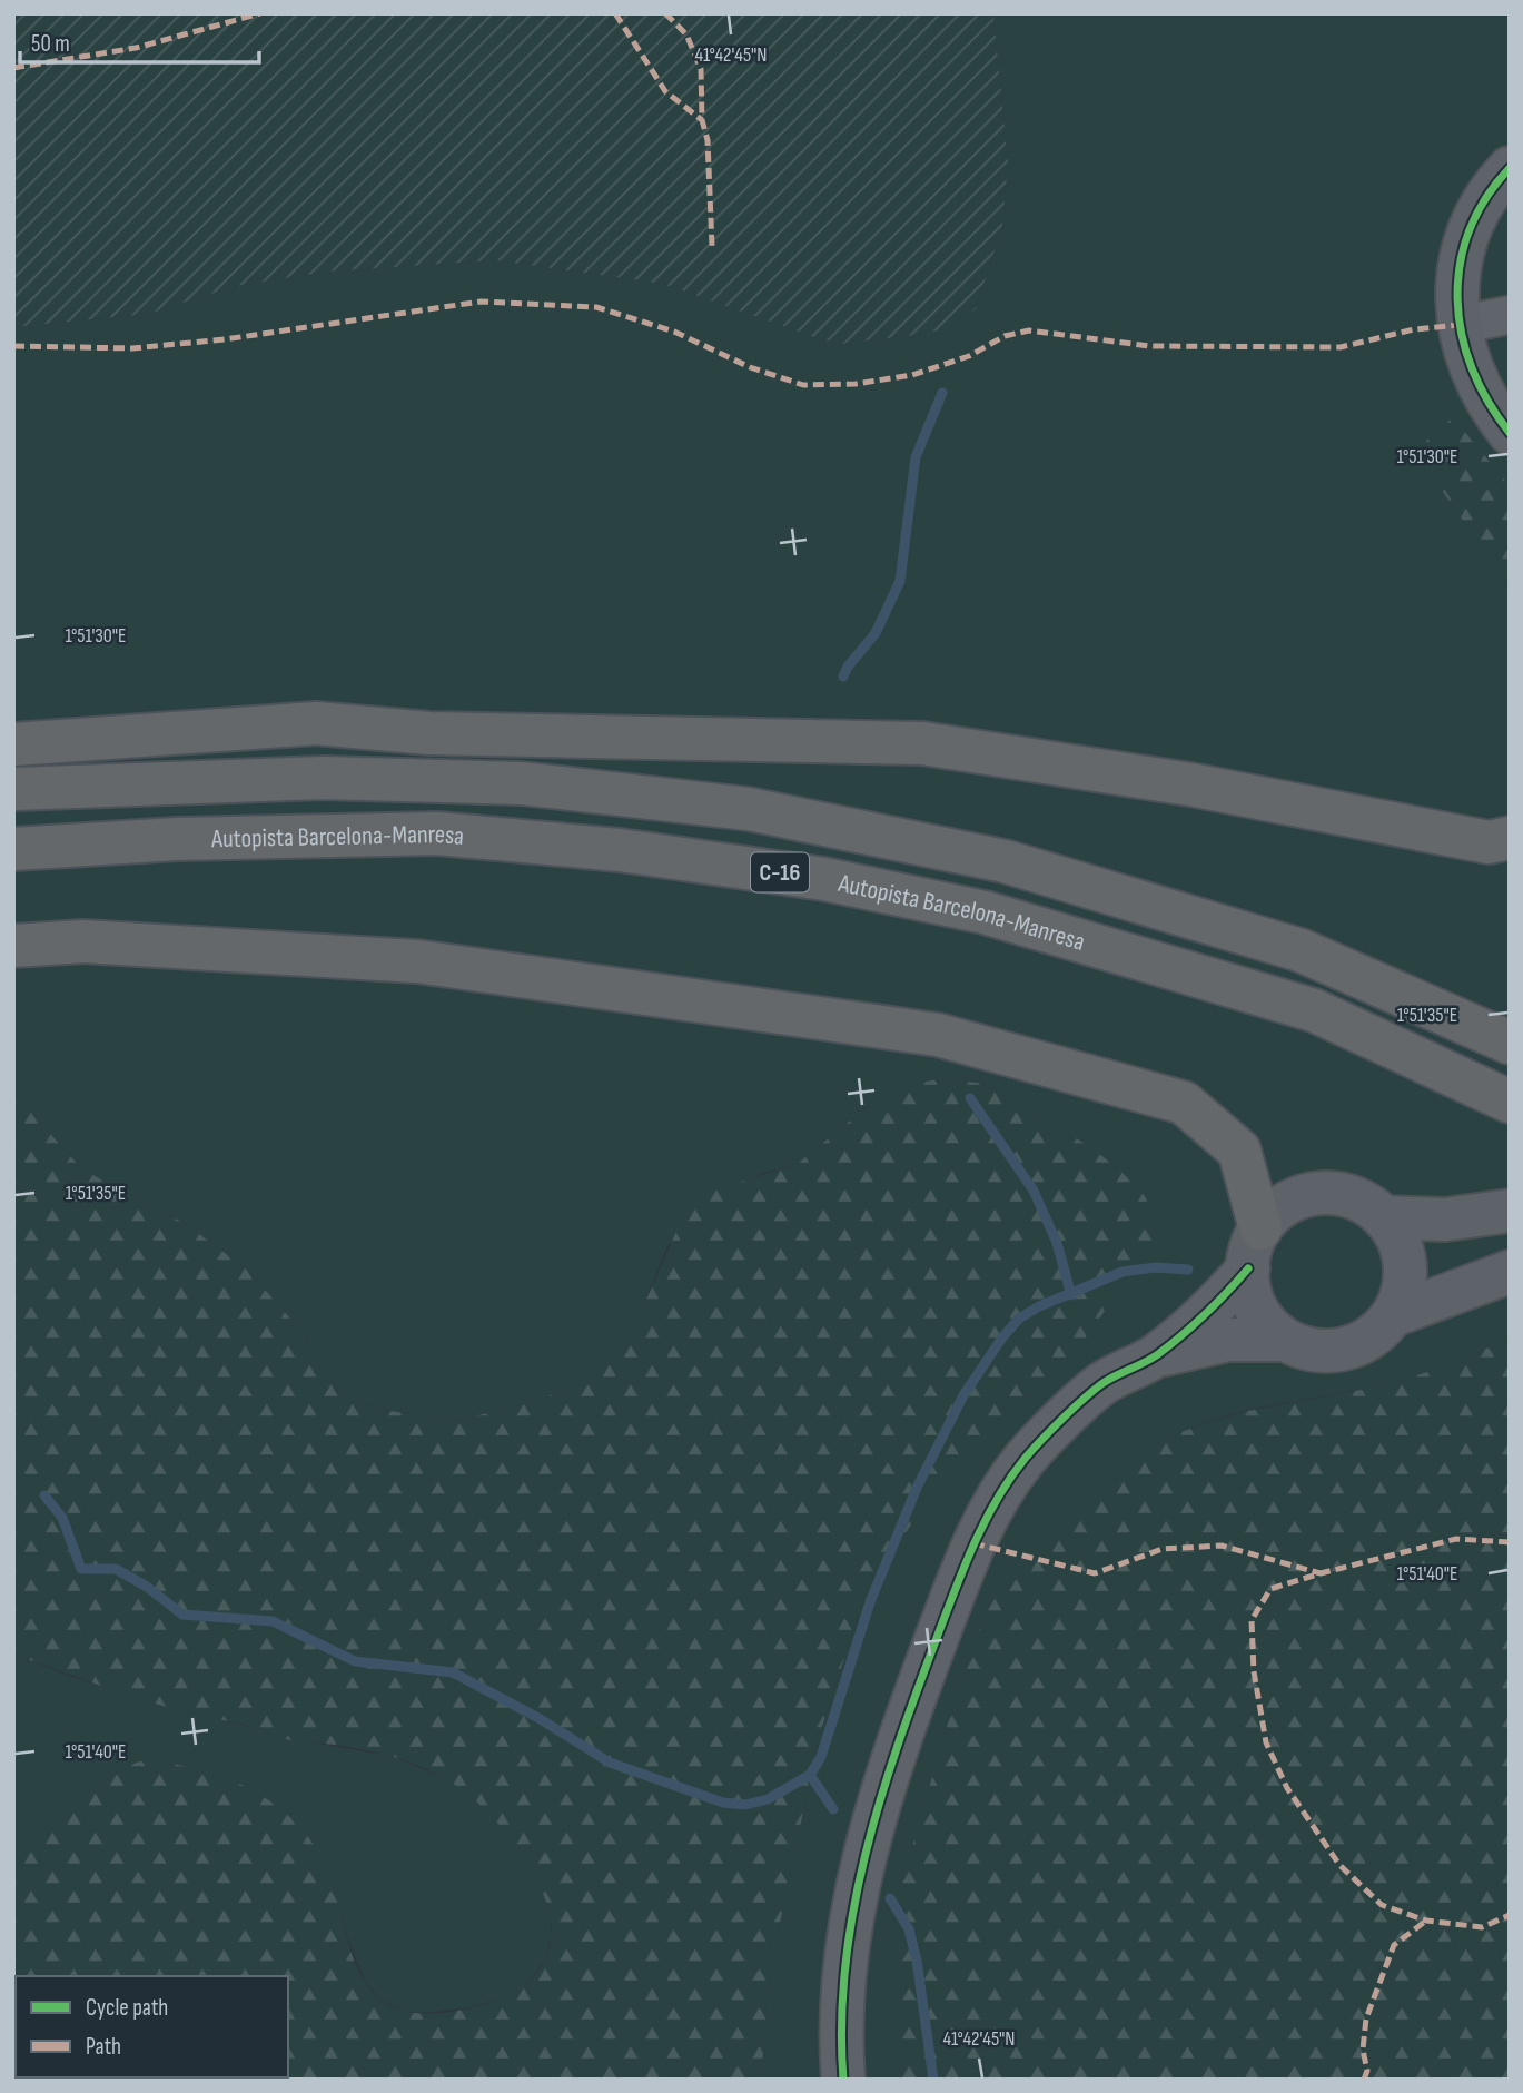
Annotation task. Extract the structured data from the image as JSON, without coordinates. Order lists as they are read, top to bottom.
{
  "streets": {
    "highway": ["Autopista Barcelona-Manresa", "C-16"]
  },
  "legend": ["Cycle path", "Path"],
  "scale_bar": "50 m",
  "coordinates": [
    "41°42'45\"N",
    "1°51'30\"E",
    "1°51'35\"E",
    "1°51'40\"E"
  ]
}
